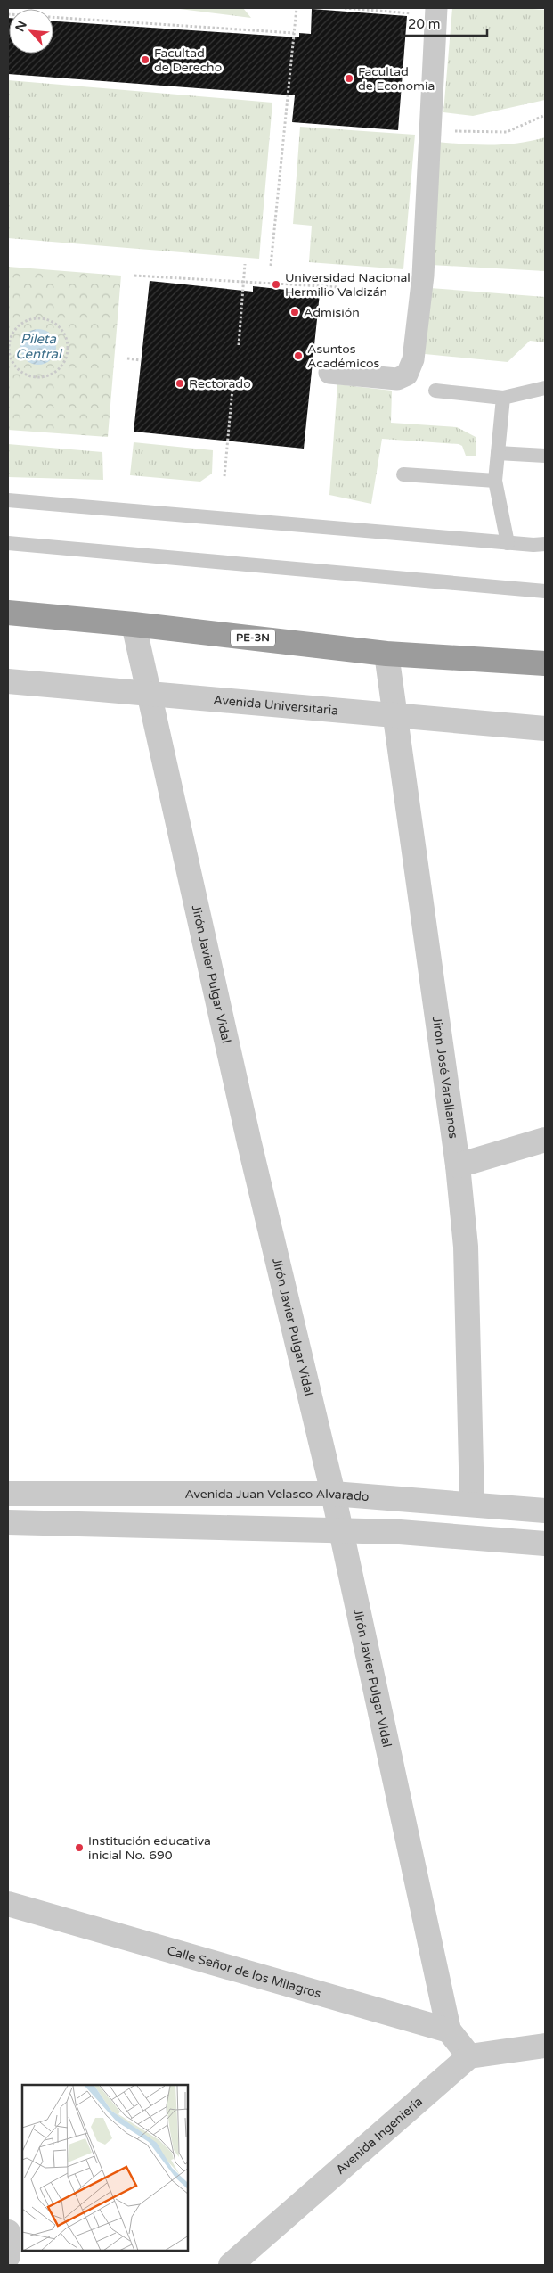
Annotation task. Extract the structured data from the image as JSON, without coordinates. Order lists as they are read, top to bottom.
{
  "streets": {
    "highway": ["PE-3N"],
    "street": [
      "Avenida Universitaria",
      "Jirón Javier Pulgar Vidal",
      "Jirón José Varallanos",
      "Avenida Juan Velasco Alvarado",
      "Calle Señor de los Milagros",
      "Avenida Ingeniería"
    ]
  },
  "crossings": [
    ["PE-3N", "Jirón Javier Pulgar Vidal"],
    ["PE-3N", "Jirón José Varallanos"],
    ["Avenida Universitaria", "Jirón Javier Pulgar Vidal"],
    ["Avenida Universitaria", "Jirón José Varallanos"],
    ["Jirón Javier Pulgar Vidal", "Avenida Juan Velasco Alvarado"],
    ["Jirón Javier Pulgar Vidal", "Calle Señor de los Milagros"],
    ["Jirón José Varallanos", "Avenida Juan Velasco Alvarado"]
  ],
  "water": ["Pileta Central"],
  "places": [
    "Facultad de Derecho",
    "Facultad de Economia",
    "Universidad Nacional Hermilio Valdizán",
    "Admisión",
    "Asuntos Académicos",
    "Rectorado",
    "Institución educativa inicial No. 690"
  ],
  "scale_bar": "20 m",
  "north": "top left"
}
